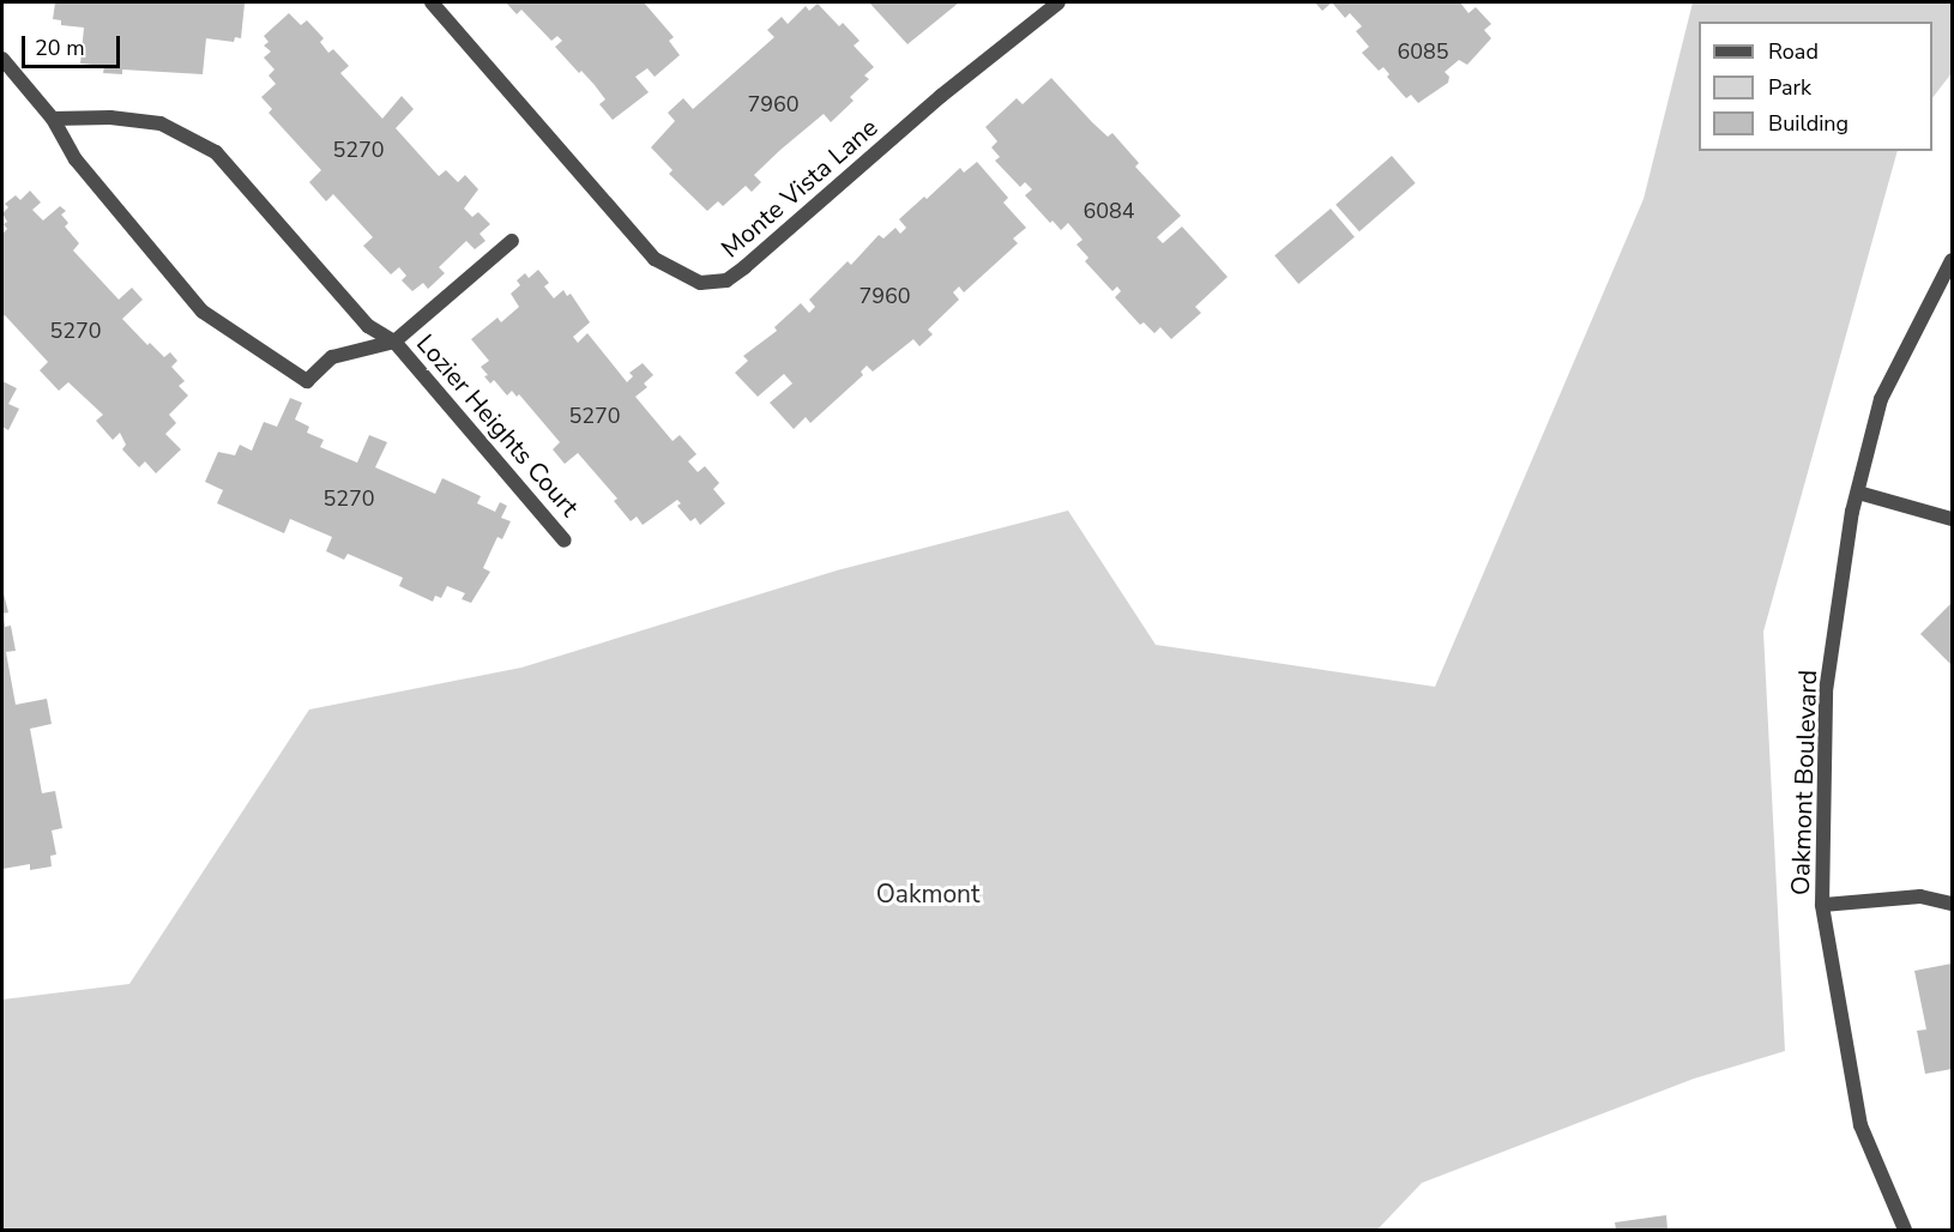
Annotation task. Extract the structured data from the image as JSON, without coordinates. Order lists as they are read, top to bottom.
{
  "streets": {
    "street": ["Monte Vista Lane", "Lozier Heights Court", "Oakmont Boulevard"]
  },
  "parks": ["Oakmont"],
  "house_numbers": [
    "6085",
    "7960",
    "5270",
    "6084",
    "7960",
    "5270",
    "5270",
    "5270"
  ],
  "legend": ["Road", "Park", "Building"],
  "scale_bar": "20 m"
}
